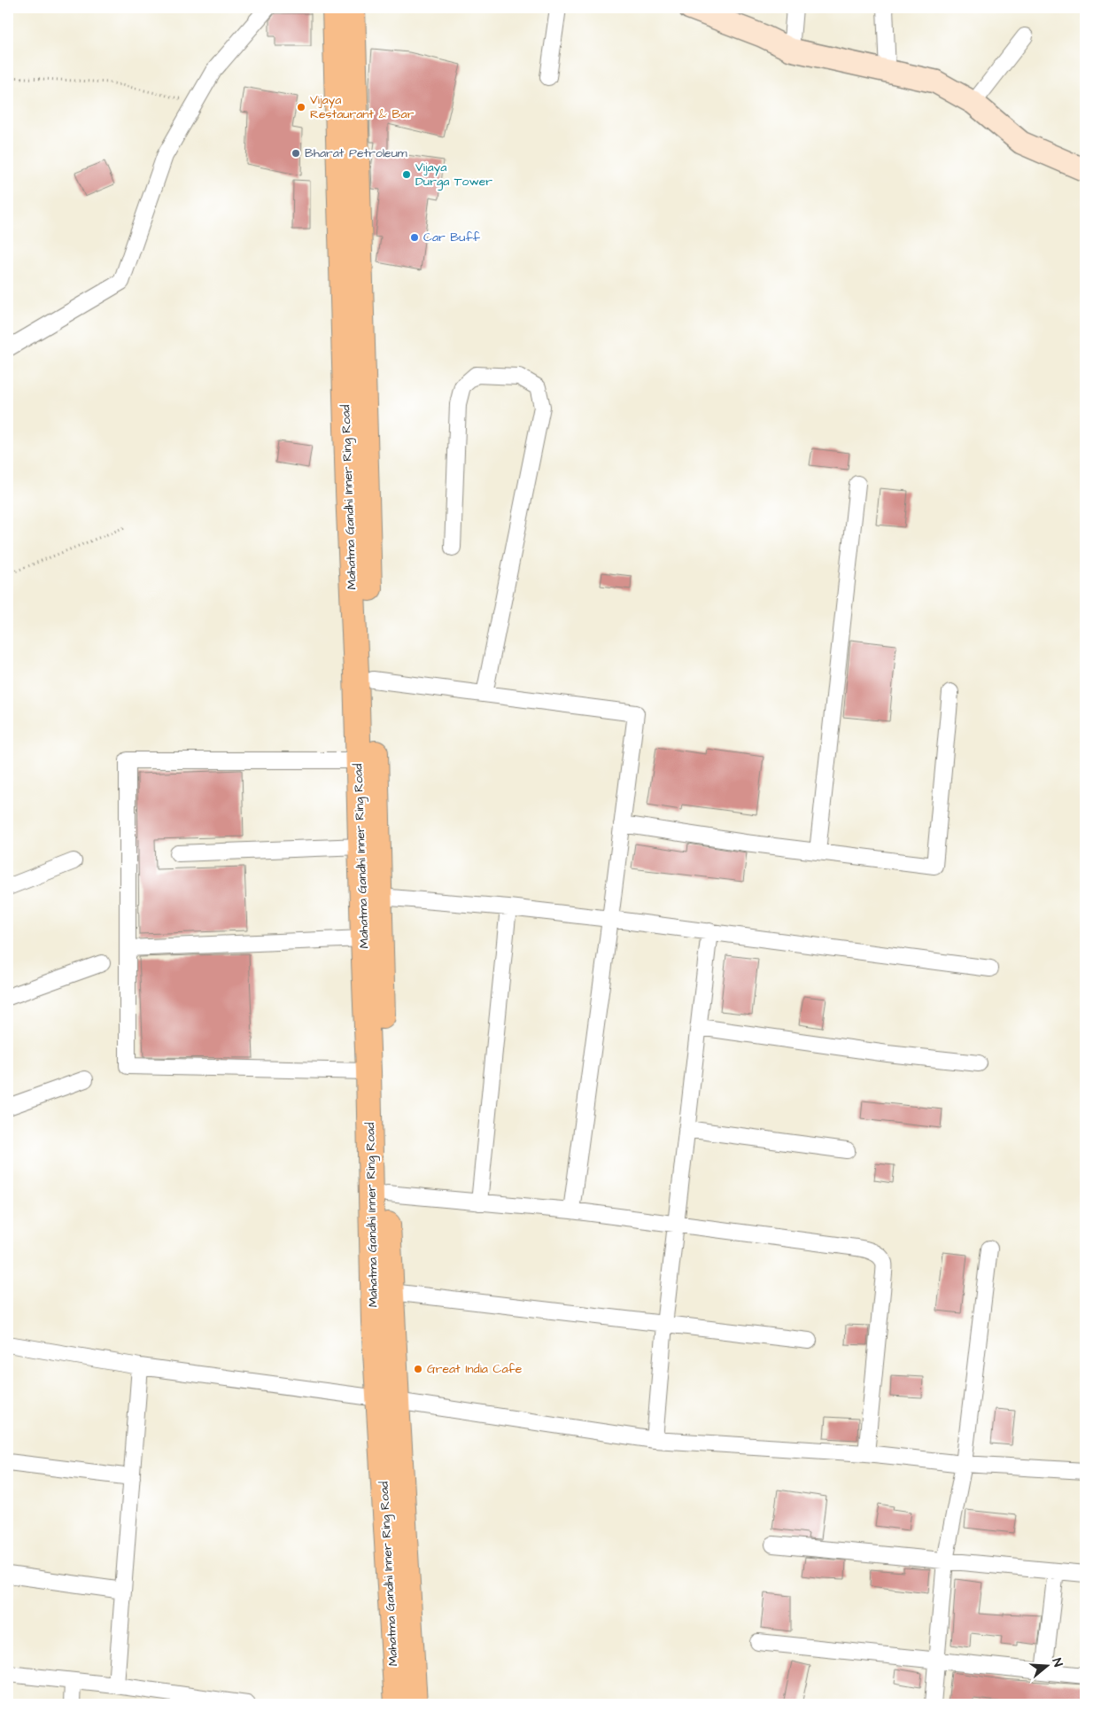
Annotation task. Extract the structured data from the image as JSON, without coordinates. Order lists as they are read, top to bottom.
{
  "streets": {
    "main road": ["Mahatma Gandhi Inner Ring Road"]
  },
  "places": [
    "Vijaya Restaurant & Bar",
    "Bharat Petroleum",
    "Vijaya Durga Tower",
    "Car Buff",
    "Great India Cafe"
  ],
  "north": "right"
}
